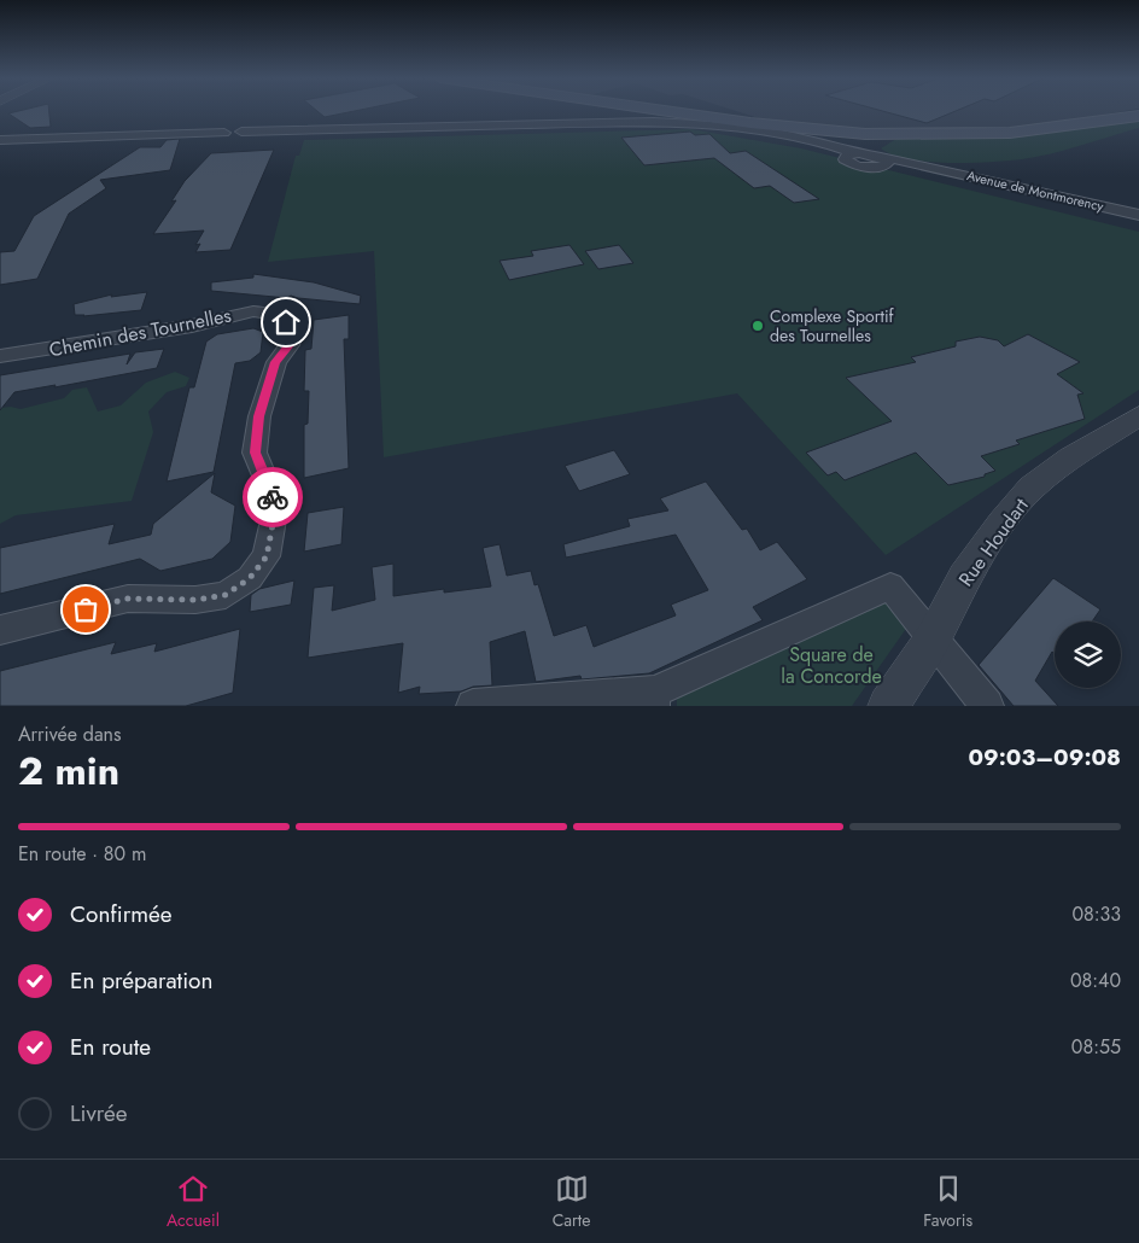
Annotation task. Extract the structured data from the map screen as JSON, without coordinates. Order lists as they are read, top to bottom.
{
  "streets": {
    "street": ["Avenue de Montmorency", "Chemin des Tournelles", "Rue Houdart"]
  },
  "parks": ["Square de la Concorde"],
  "places": ["Complexe Sportif des Tournelles"],
  "page": {
    "heading": ["2 min", "Arrivée dans", "09:03–09:08"],
    "bar": "En route · 80 m",
    "list": [
      ["Confirmée", "08:33"],
      ["En préparation", "08:40"],
      ["En route", "08:55"],
      "Livrée"
    ],
    "tabs": ["Accueil", "Carte", "Favoris"]
  }
}
